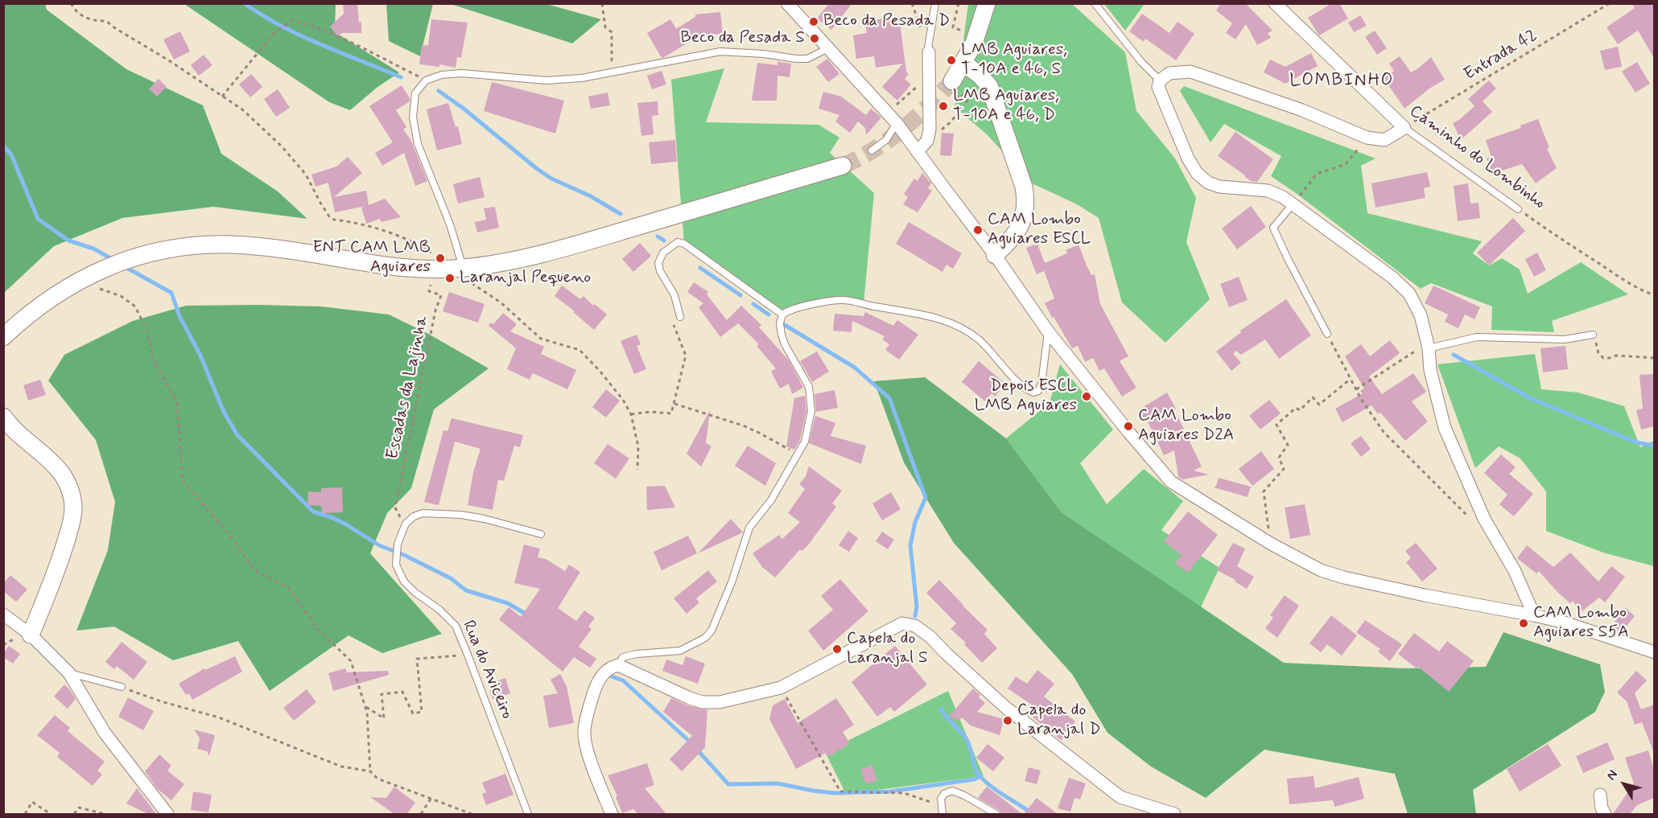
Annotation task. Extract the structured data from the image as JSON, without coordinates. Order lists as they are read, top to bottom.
{
  "streets": {
    "street": ["Caminho do Lombinho"],
    "lane": ["Rua do Aviceiro"],
    "path": ["Entrada 42", "Escadas da Lajinha"]
  },
  "crossings": [
    ["Entrada 42", "Caminho do Lombinho"],
    ["Escadas da Lajinha", "Rua do Aviceiro"]
  ],
  "districts": ["LOMBINHO"],
  "places": [
    "Beco da Pesada D",
    "Beco da Pesada S",
    "LMB Aguiares, T-10A e 46, S",
    "LMB Aguiares, T-10A e 46, D",
    "CAM Lombo Aguiares ESCL",
    "ENT CAM LMB Aguiares",
    "Laranjal Pequeno",
    "Depois ESCL LMB Aguiares",
    "CAM Lombo Aguiares D2A",
    "CAM Lombo Aguiares S5A",
    "Capela do Laranjal S",
    "Capela do Laranjal D"
  ],
  "north": "top left"
}
